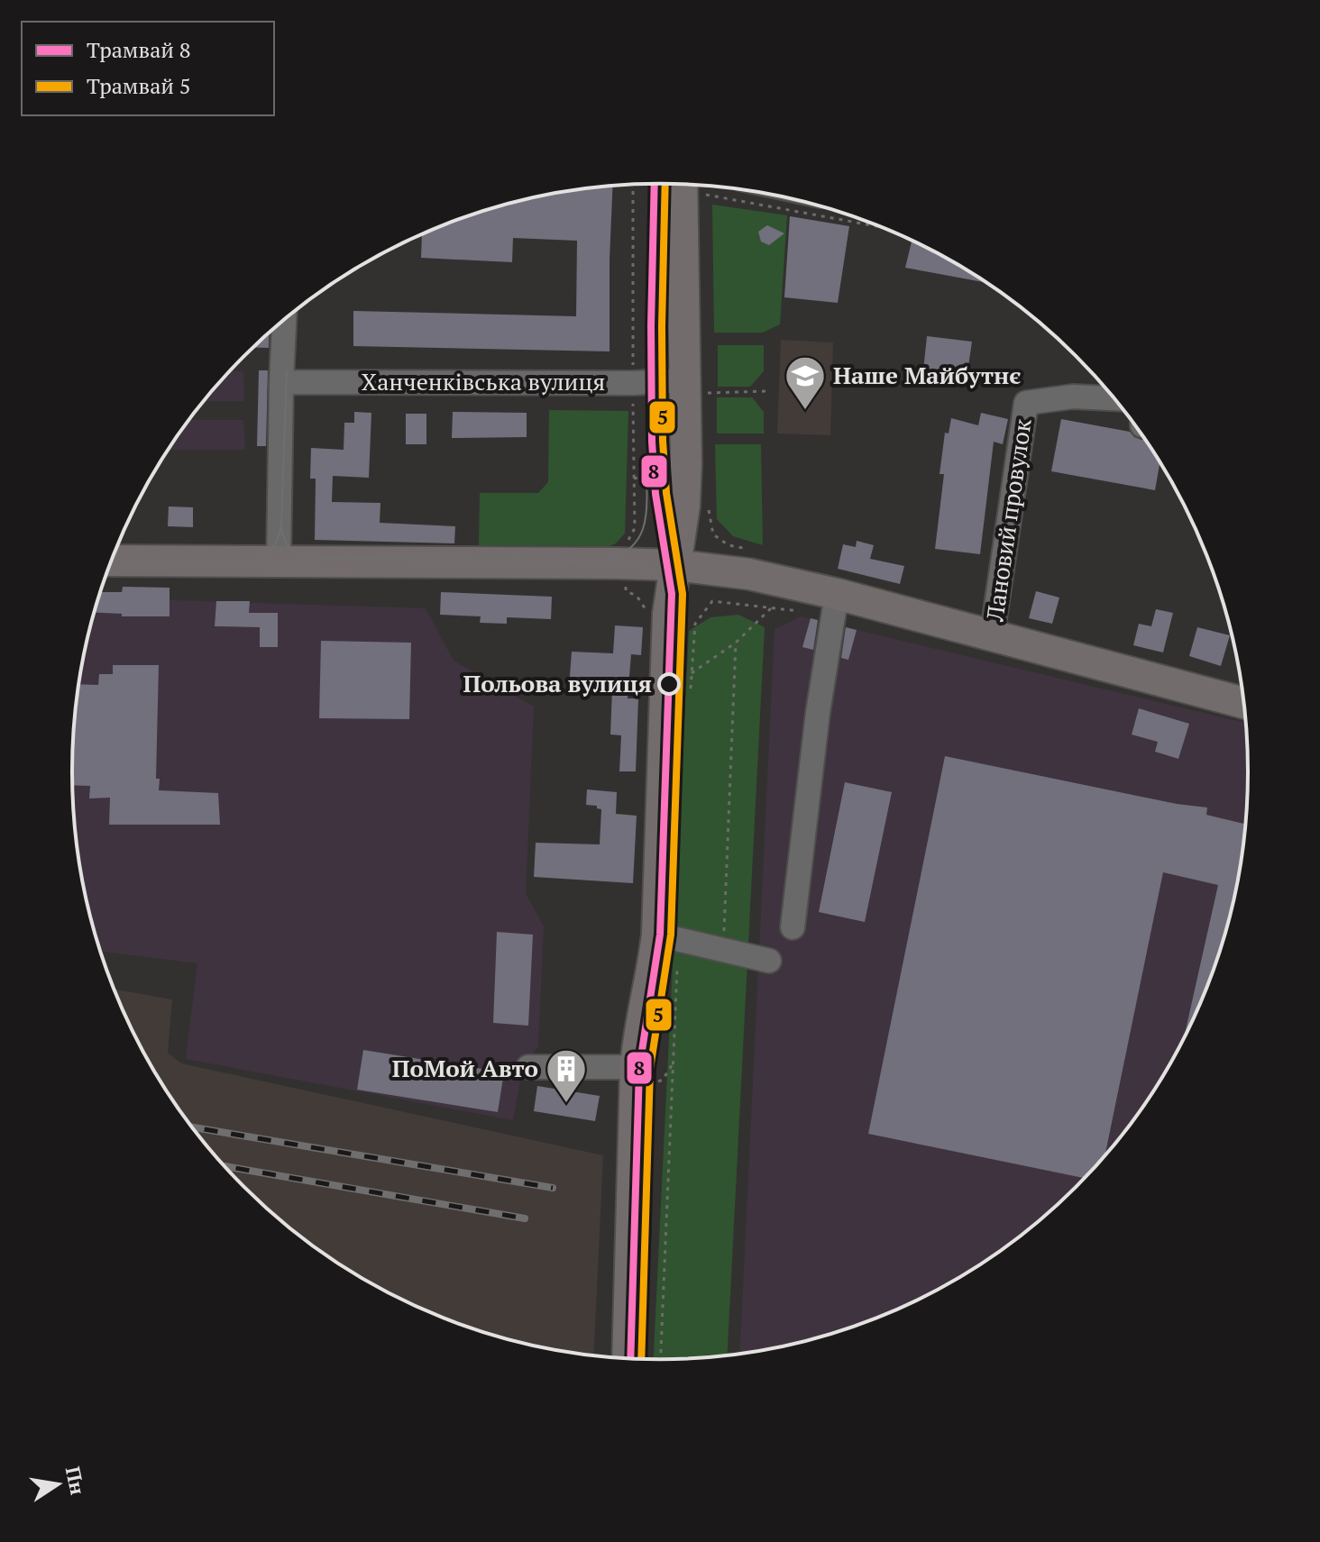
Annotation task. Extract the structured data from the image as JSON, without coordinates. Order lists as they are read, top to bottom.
{
  "streets": {
    "street": ["Ханченківська вулиця", "Лановий провулок"]
  },
  "places": {
    "school or university": ["Наше Майбутнє"],
    "other": ["Польова вулиця"],
    "building": ["ПоМой Авто"]
  },
  "lines": ["tram line 5", "tram line 8"],
  "legend": ["Трамвай 8", "Трамвай 5"],
  "north": "right"
}
